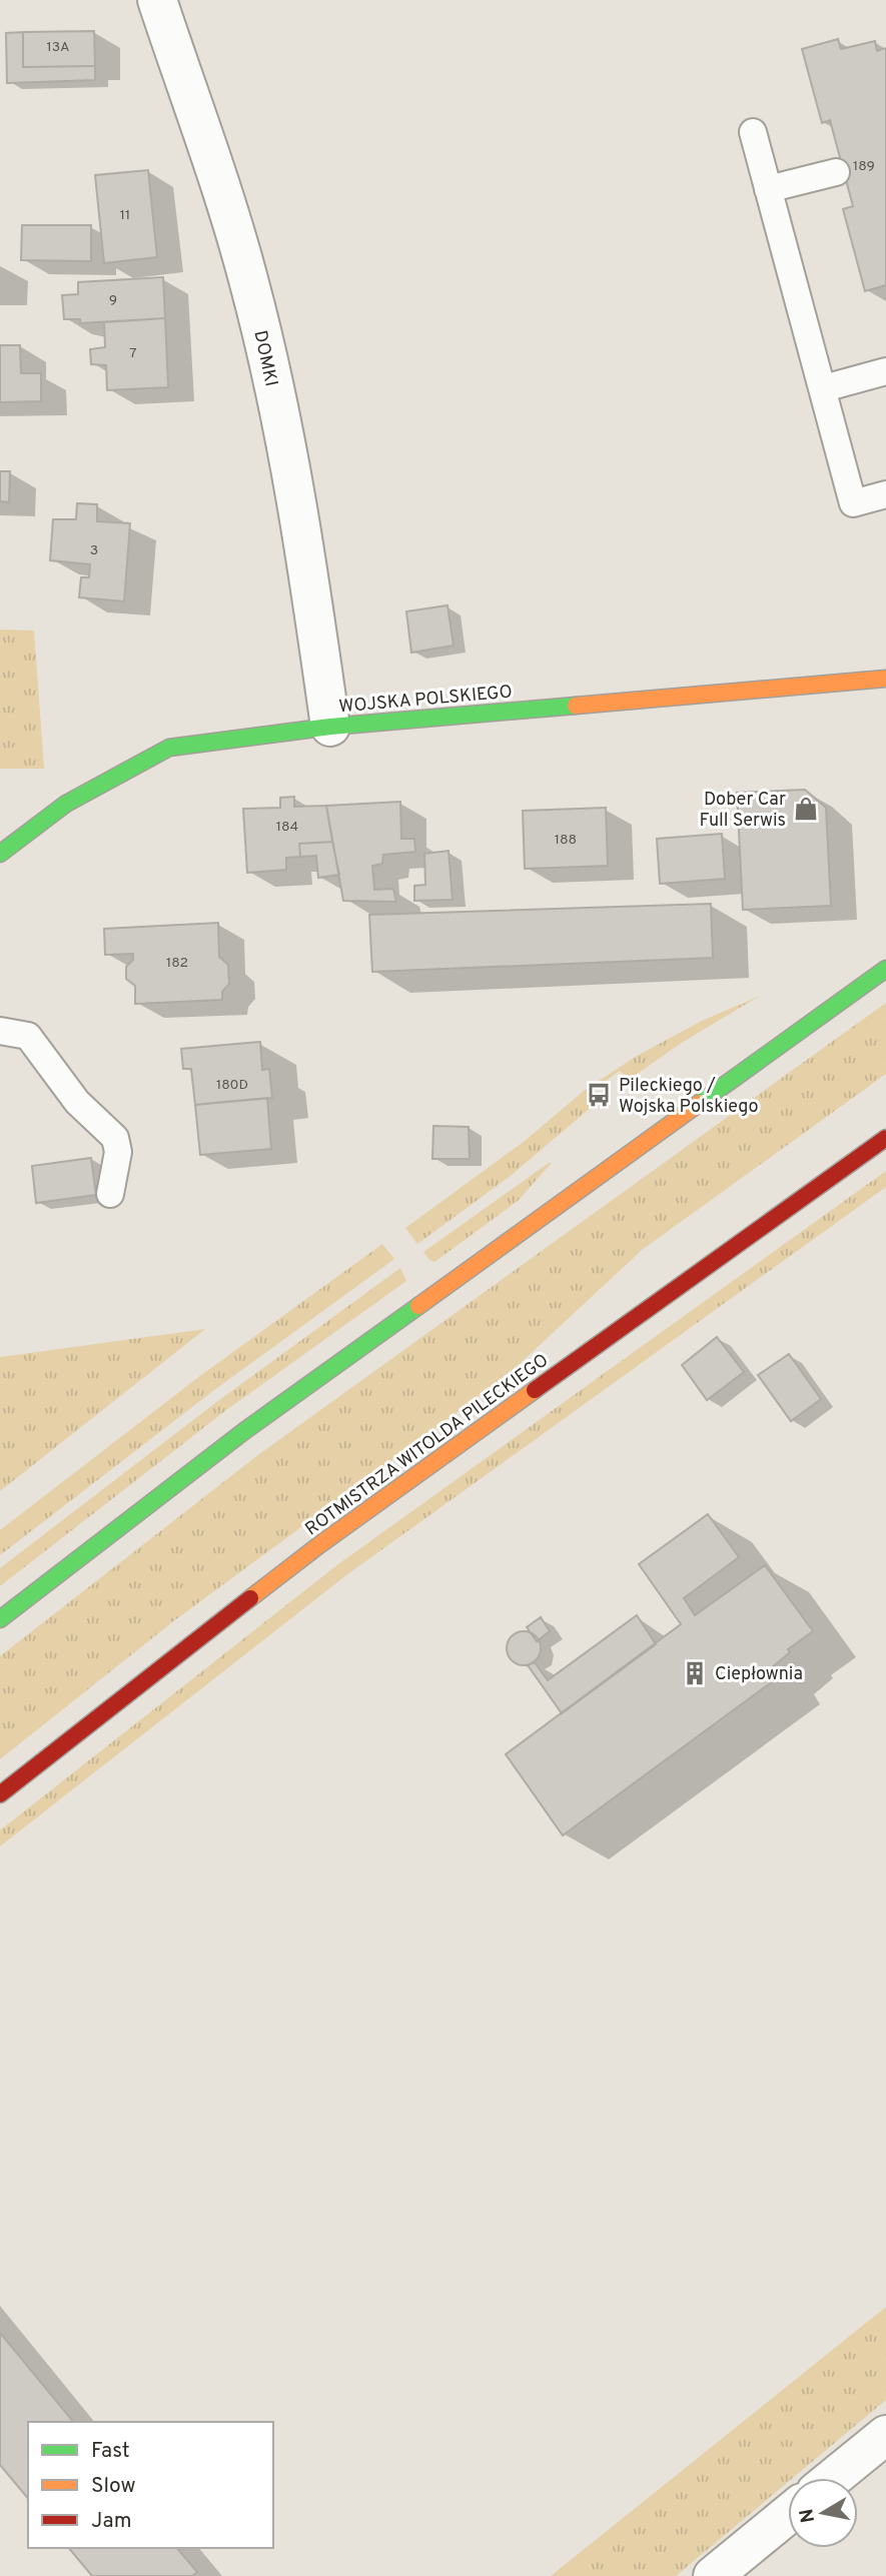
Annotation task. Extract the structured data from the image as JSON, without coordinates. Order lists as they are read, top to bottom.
{
  "streets": {
    "main road": ["WOJSKA POLSKIEGO", "ROTMISTRZA WITOLDA PILECKIEGO"],
    "street": ["DOMKI"]
  },
  "crossings": [
    ["DOMKI", "WOJSKA POLSKIEGO"]
  ],
  "places": {
    "shop": ["Dober Car Full Serwis"],
    "bus stop": ["Pileckiego / Wojska Polskiego"],
    "building": ["Ciepłownia"]
  },
  "house_numbers": [
    "13A",
    "189",
    "11",
    "9",
    "7",
    "3",
    "184",
    "188",
    "182",
    "180D"
  ],
  "legend": ["Fast", "Slow", "Jam"],
  "north": "left"
}
